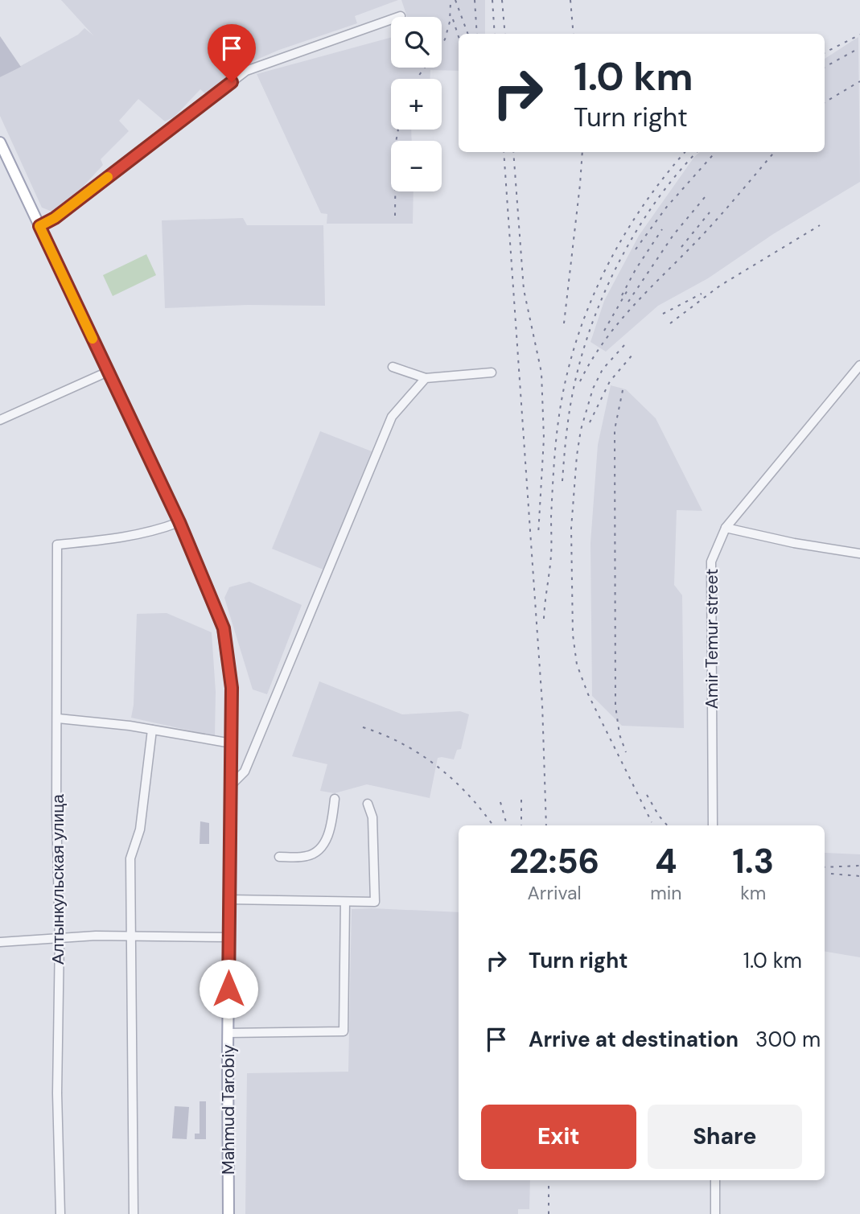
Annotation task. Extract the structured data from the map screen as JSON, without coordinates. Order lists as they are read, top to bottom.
{
  "streets": {
    "main road": ["Mahmud Tarobiy"],
    "street": ["Amir Temur street", "Алтынкульская улица"]
  },
  "crossings": [
    ["Алтынкульская улица", "Mahmud Tarobiy"]
  ],
  "page": {
    "map_buttons": ["+", "−"],
    "turn": ["1.0 km", "Turn right"],
    "eta": [
      "22:56",
      "Arrival",
      "4",
      "min",
      "1.3",
      "km"
    ],
    "list": [
      {
        "name": "Turn right",
        "value": "1.0 km"
      },
      {
        "name": "Arrive at destination",
        "value": "300 m"
      }
    ],
    "buttons": ["Exit", "Share"]
  }
}
